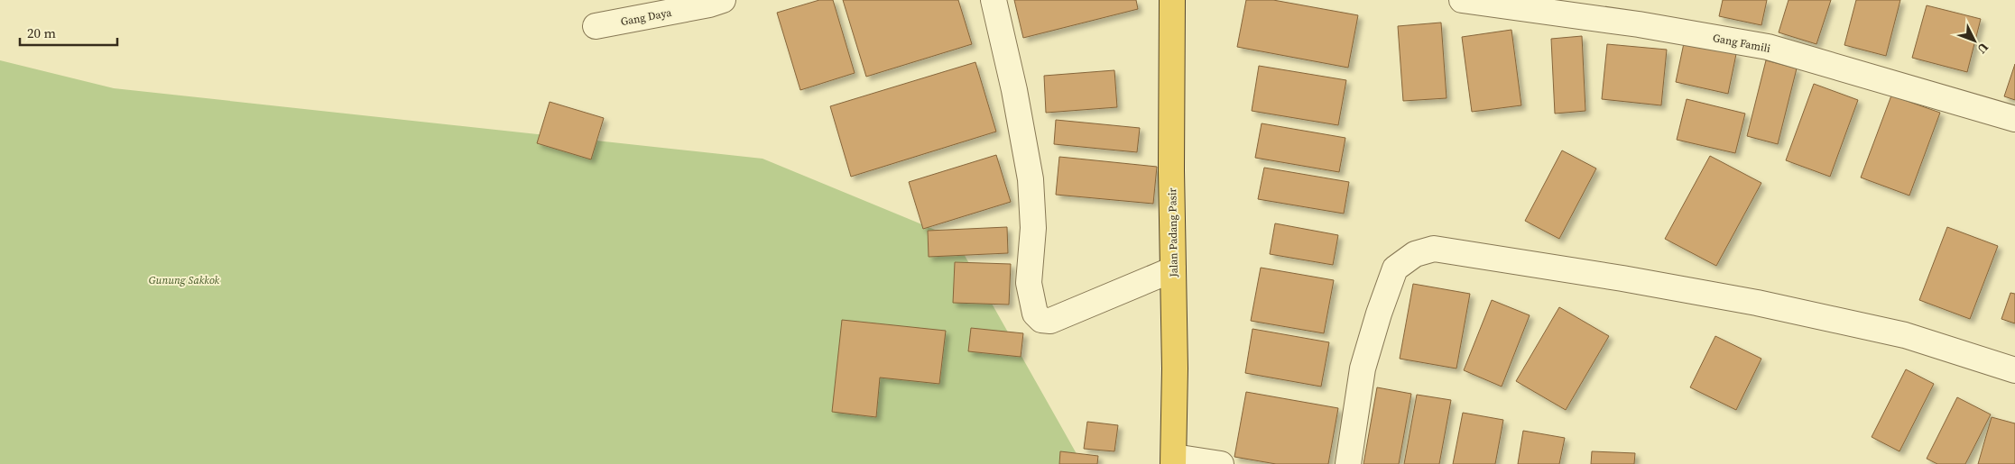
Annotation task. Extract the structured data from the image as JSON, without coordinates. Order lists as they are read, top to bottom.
{
  "streets": {
    "highway": ["Jalan Padang Pasir"],
    "street": ["Gang Daya", "Gang Famili"]
  },
  "parks": ["Gunung Sakkok"],
  "scale_bar": "20 m",
  "north": "bottom right"
}
